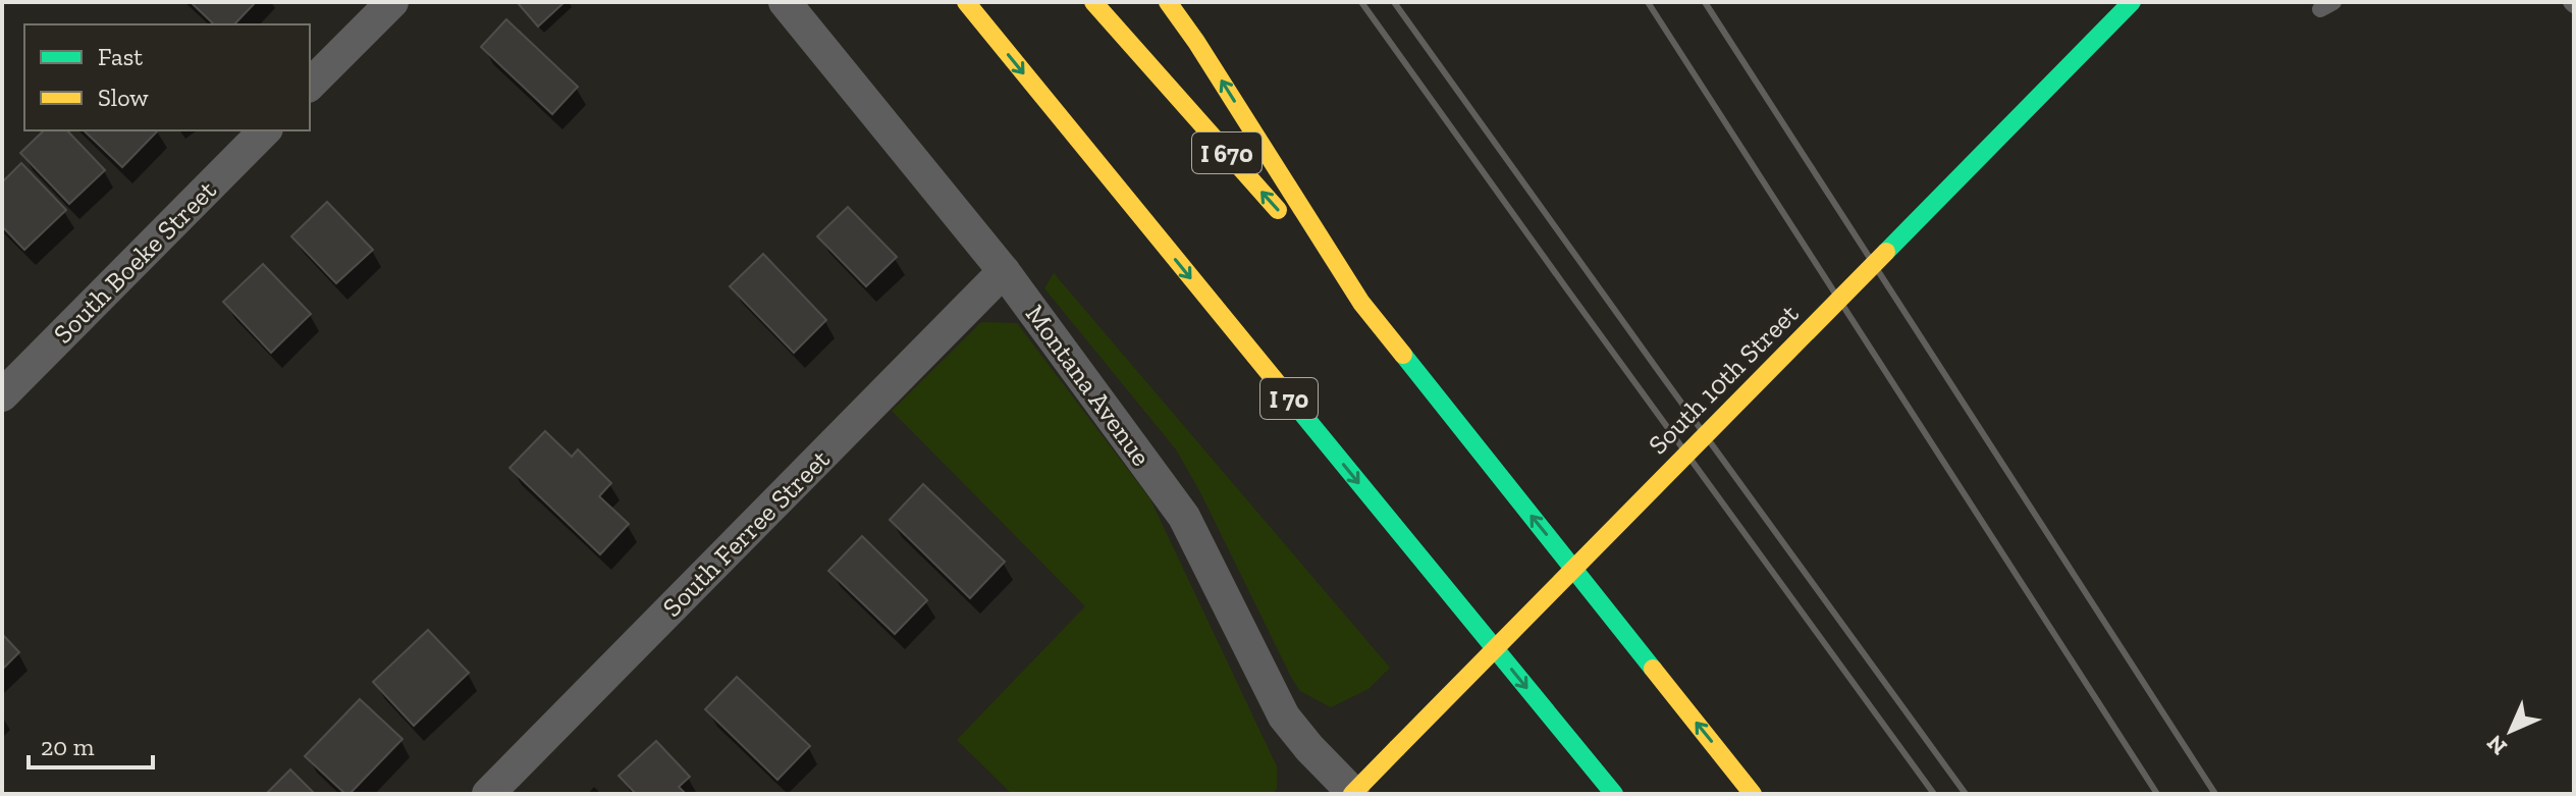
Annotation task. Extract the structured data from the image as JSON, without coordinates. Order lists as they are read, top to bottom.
{
  "streets": {
    "main road": ["I 670", "South 10th Street", "I 70"],
    "street": ["South Boeke Street", "Montana Avenue", "South Ferree Street"]
  },
  "crossings": [
    ["South 10th Street", "Montana Avenue"],
    ["Montana Avenue", "South Ferree Street"]
  ],
  "legend": ["Fast", "Slow"],
  "scale_bar": "20 m",
  "north": "bottom left"
}
